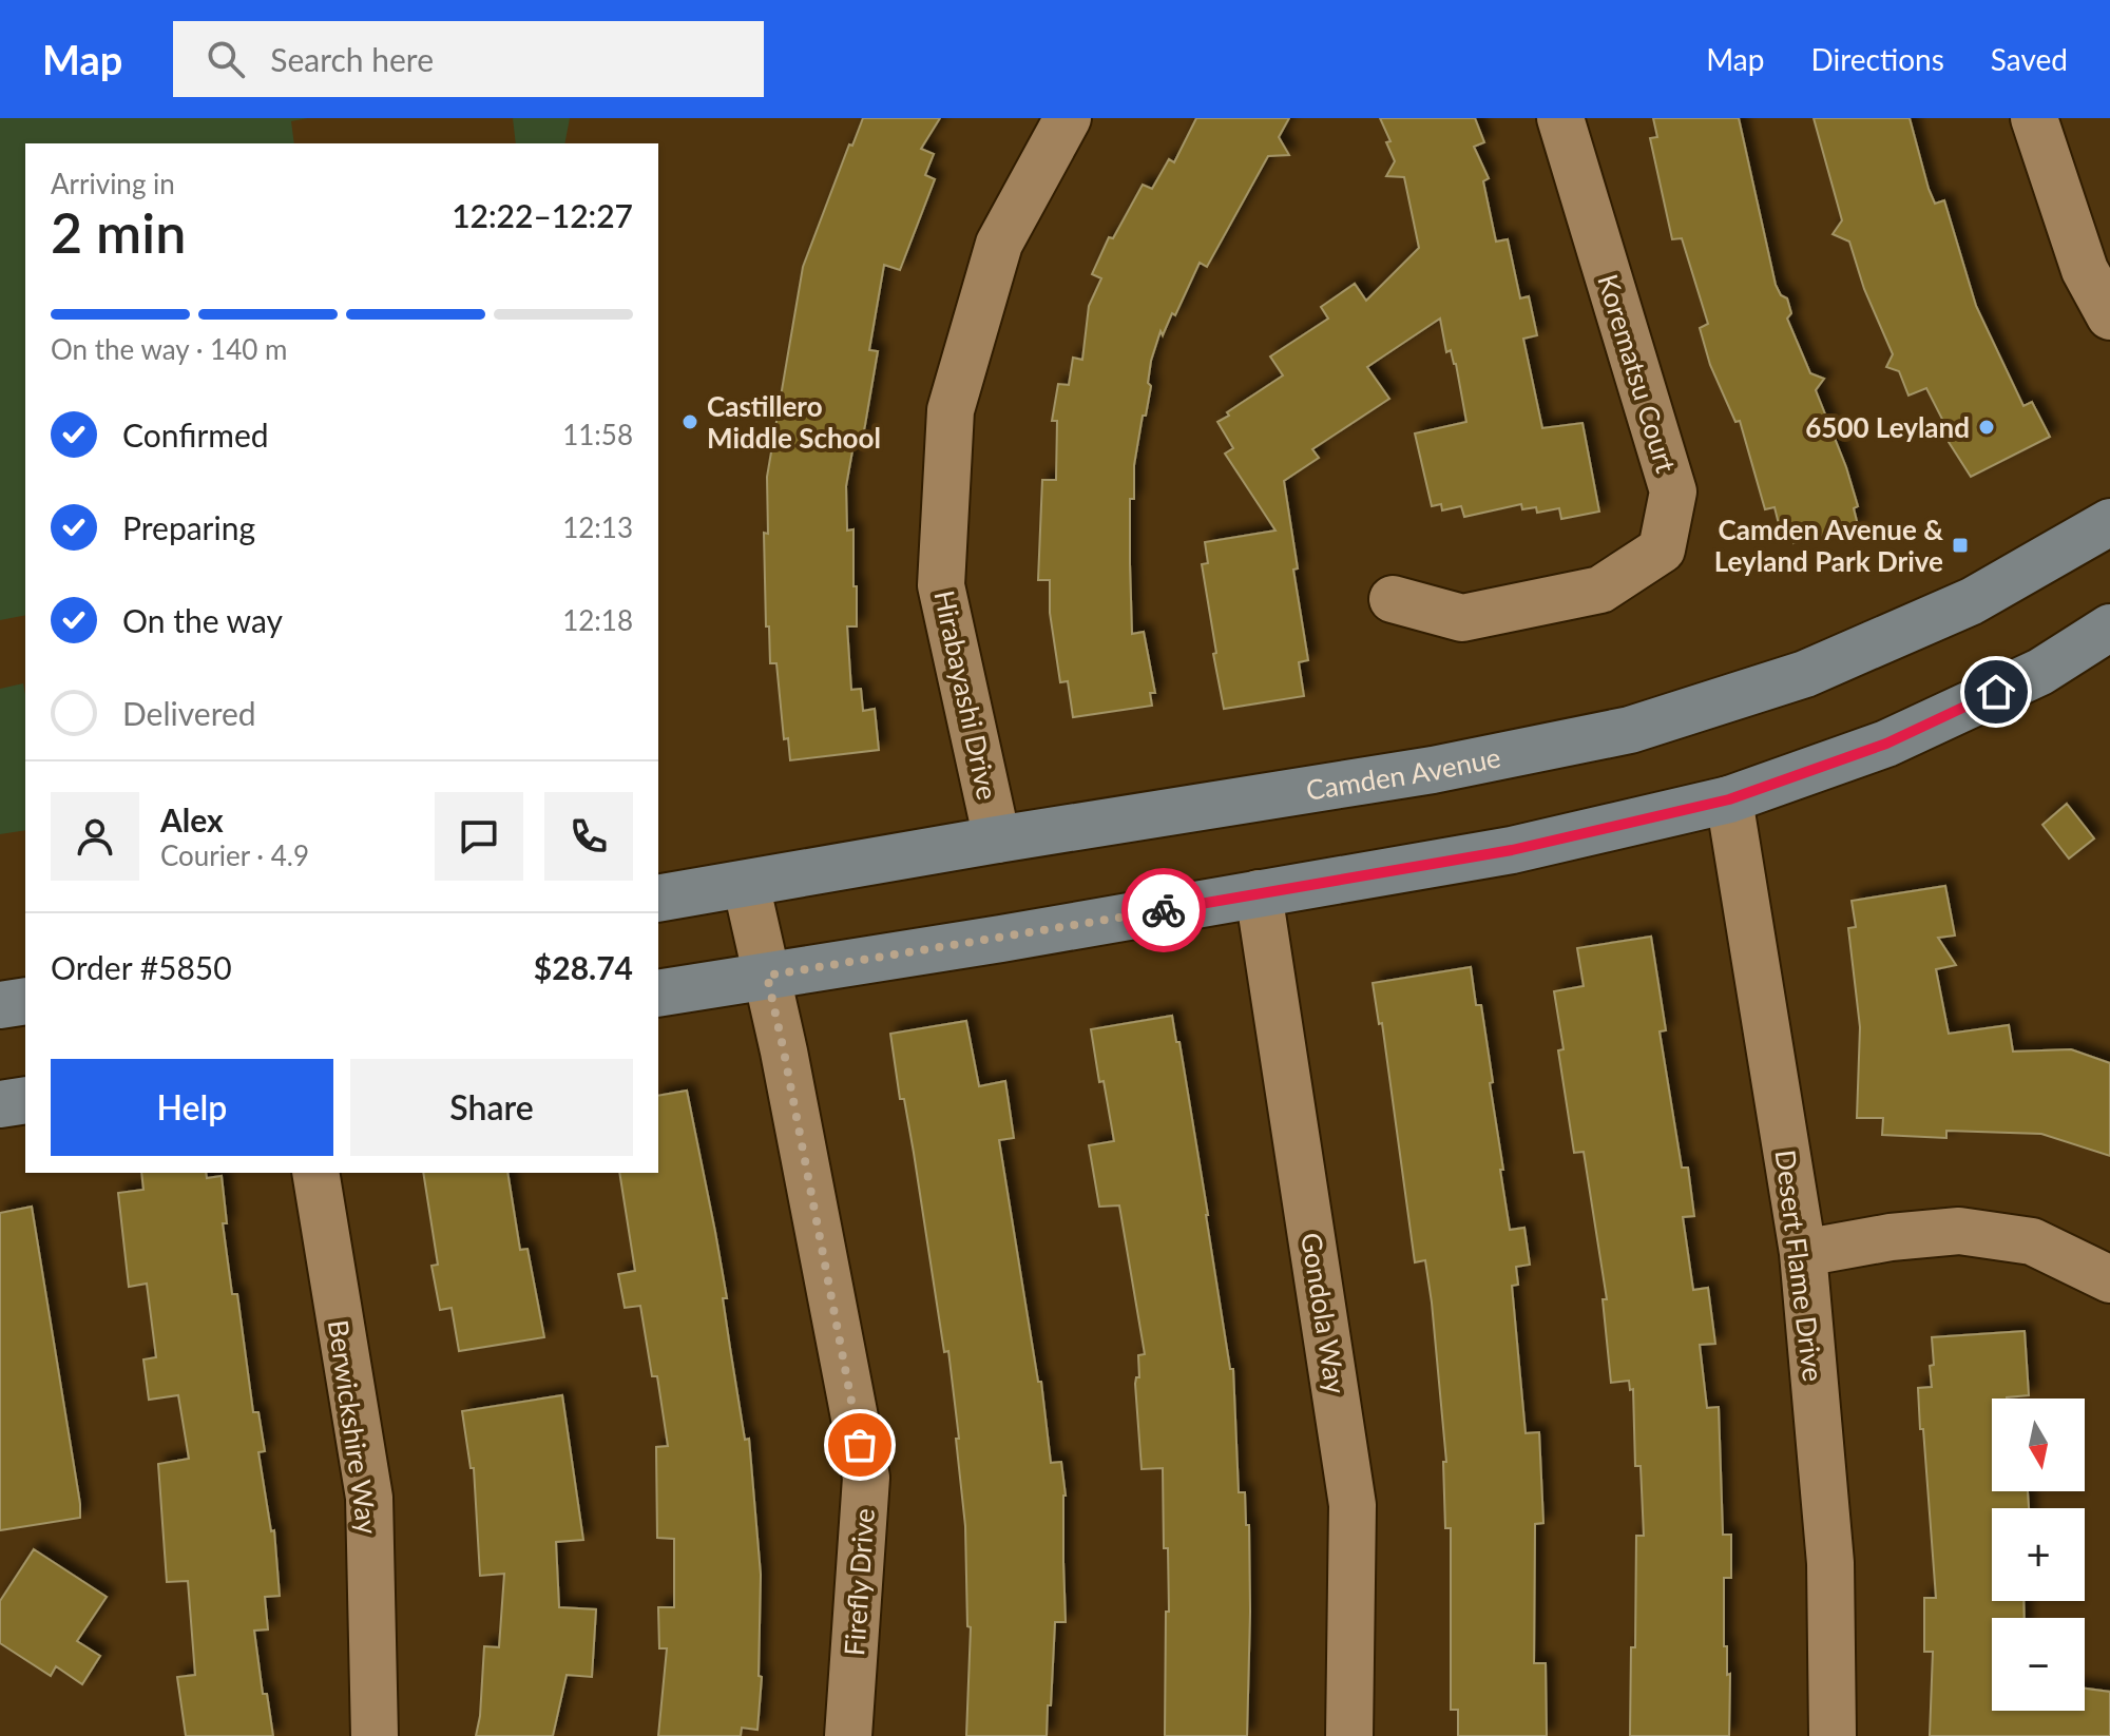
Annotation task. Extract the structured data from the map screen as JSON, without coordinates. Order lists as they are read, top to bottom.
{
  "streets": {
    "main road": ["Camden Avenue"],
    "street": [
      "Korematsu Court",
      "Hirabayashi Drive",
      "Desert Flame Drive",
      "Gondola Way",
      "Berwickshire Way",
      "Firefly Drive"
    ]
  },
  "crossings": [
    ["Hirabayashi Drive", "Camden Avenue"],
    ["Camden Avenue", "Firefly Drive"]
  ],
  "places": {
    "other": ["Castillero Middle School", "6500 Leyland"],
    "transit": ["Camden Avenue & Leyland Park Drive"]
  },
  "north": "bottom",
  "page": {
    "header": "Map",
    "search": "Search here",
    "nav": ["Map", "Directions", "Saved"],
    "heading": ["2 min", "Arriving in", "12:22–12:27"],
    "panel": [
      "Alex",
      "Courier · 4.9",
      "Order #5850",
      "$28.74"
    ],
    "bar": "On the way · 140 m",
    "list": [
      ["Confirmed", "11:58"],
      ["Preparing", "12:13"],
      ["On the way", "12:18"],
      "Delivered"
    ],
    "buttons": ["Help", "Share"],
    "map_buttons": ["+", "−"]
  }
}
